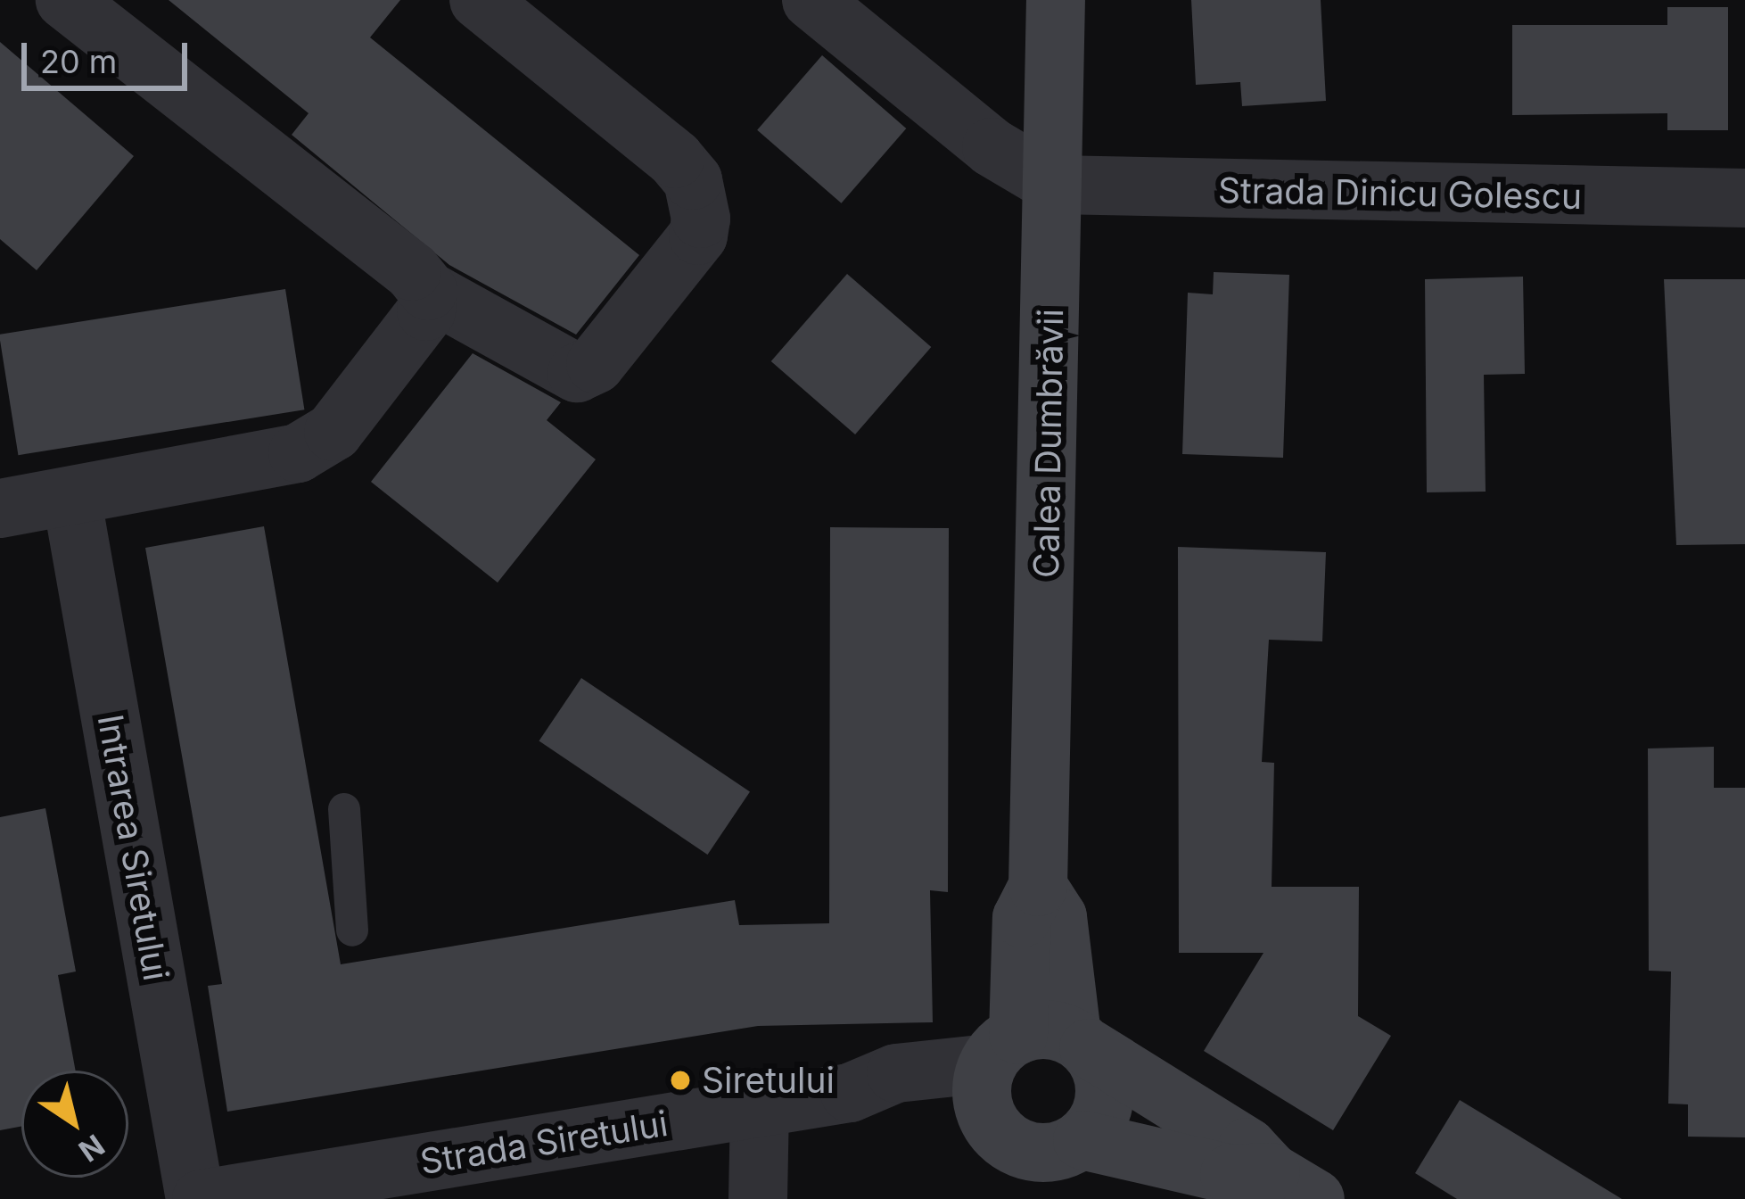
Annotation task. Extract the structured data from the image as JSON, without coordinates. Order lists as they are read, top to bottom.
{
  "streets": {
    "main road": ["Calea Dumbrăvii"],
    "street": ["Strada Dinicu Golescu", "Intrarea Siretului", "Strada Siretului"]
  },
  "crossings": [
    ["Strada Dinicu Golescu", "Calea Dumbrăvii"],
    ["Calea Dumbrăvii", "Strada Siretului"],
    ["Intrarea Siretului", "Strada Siretului"]
  ],
  "places": ["Siretului"],
  "scale_bar": "20 m",
  "north": "bottom right"
}
